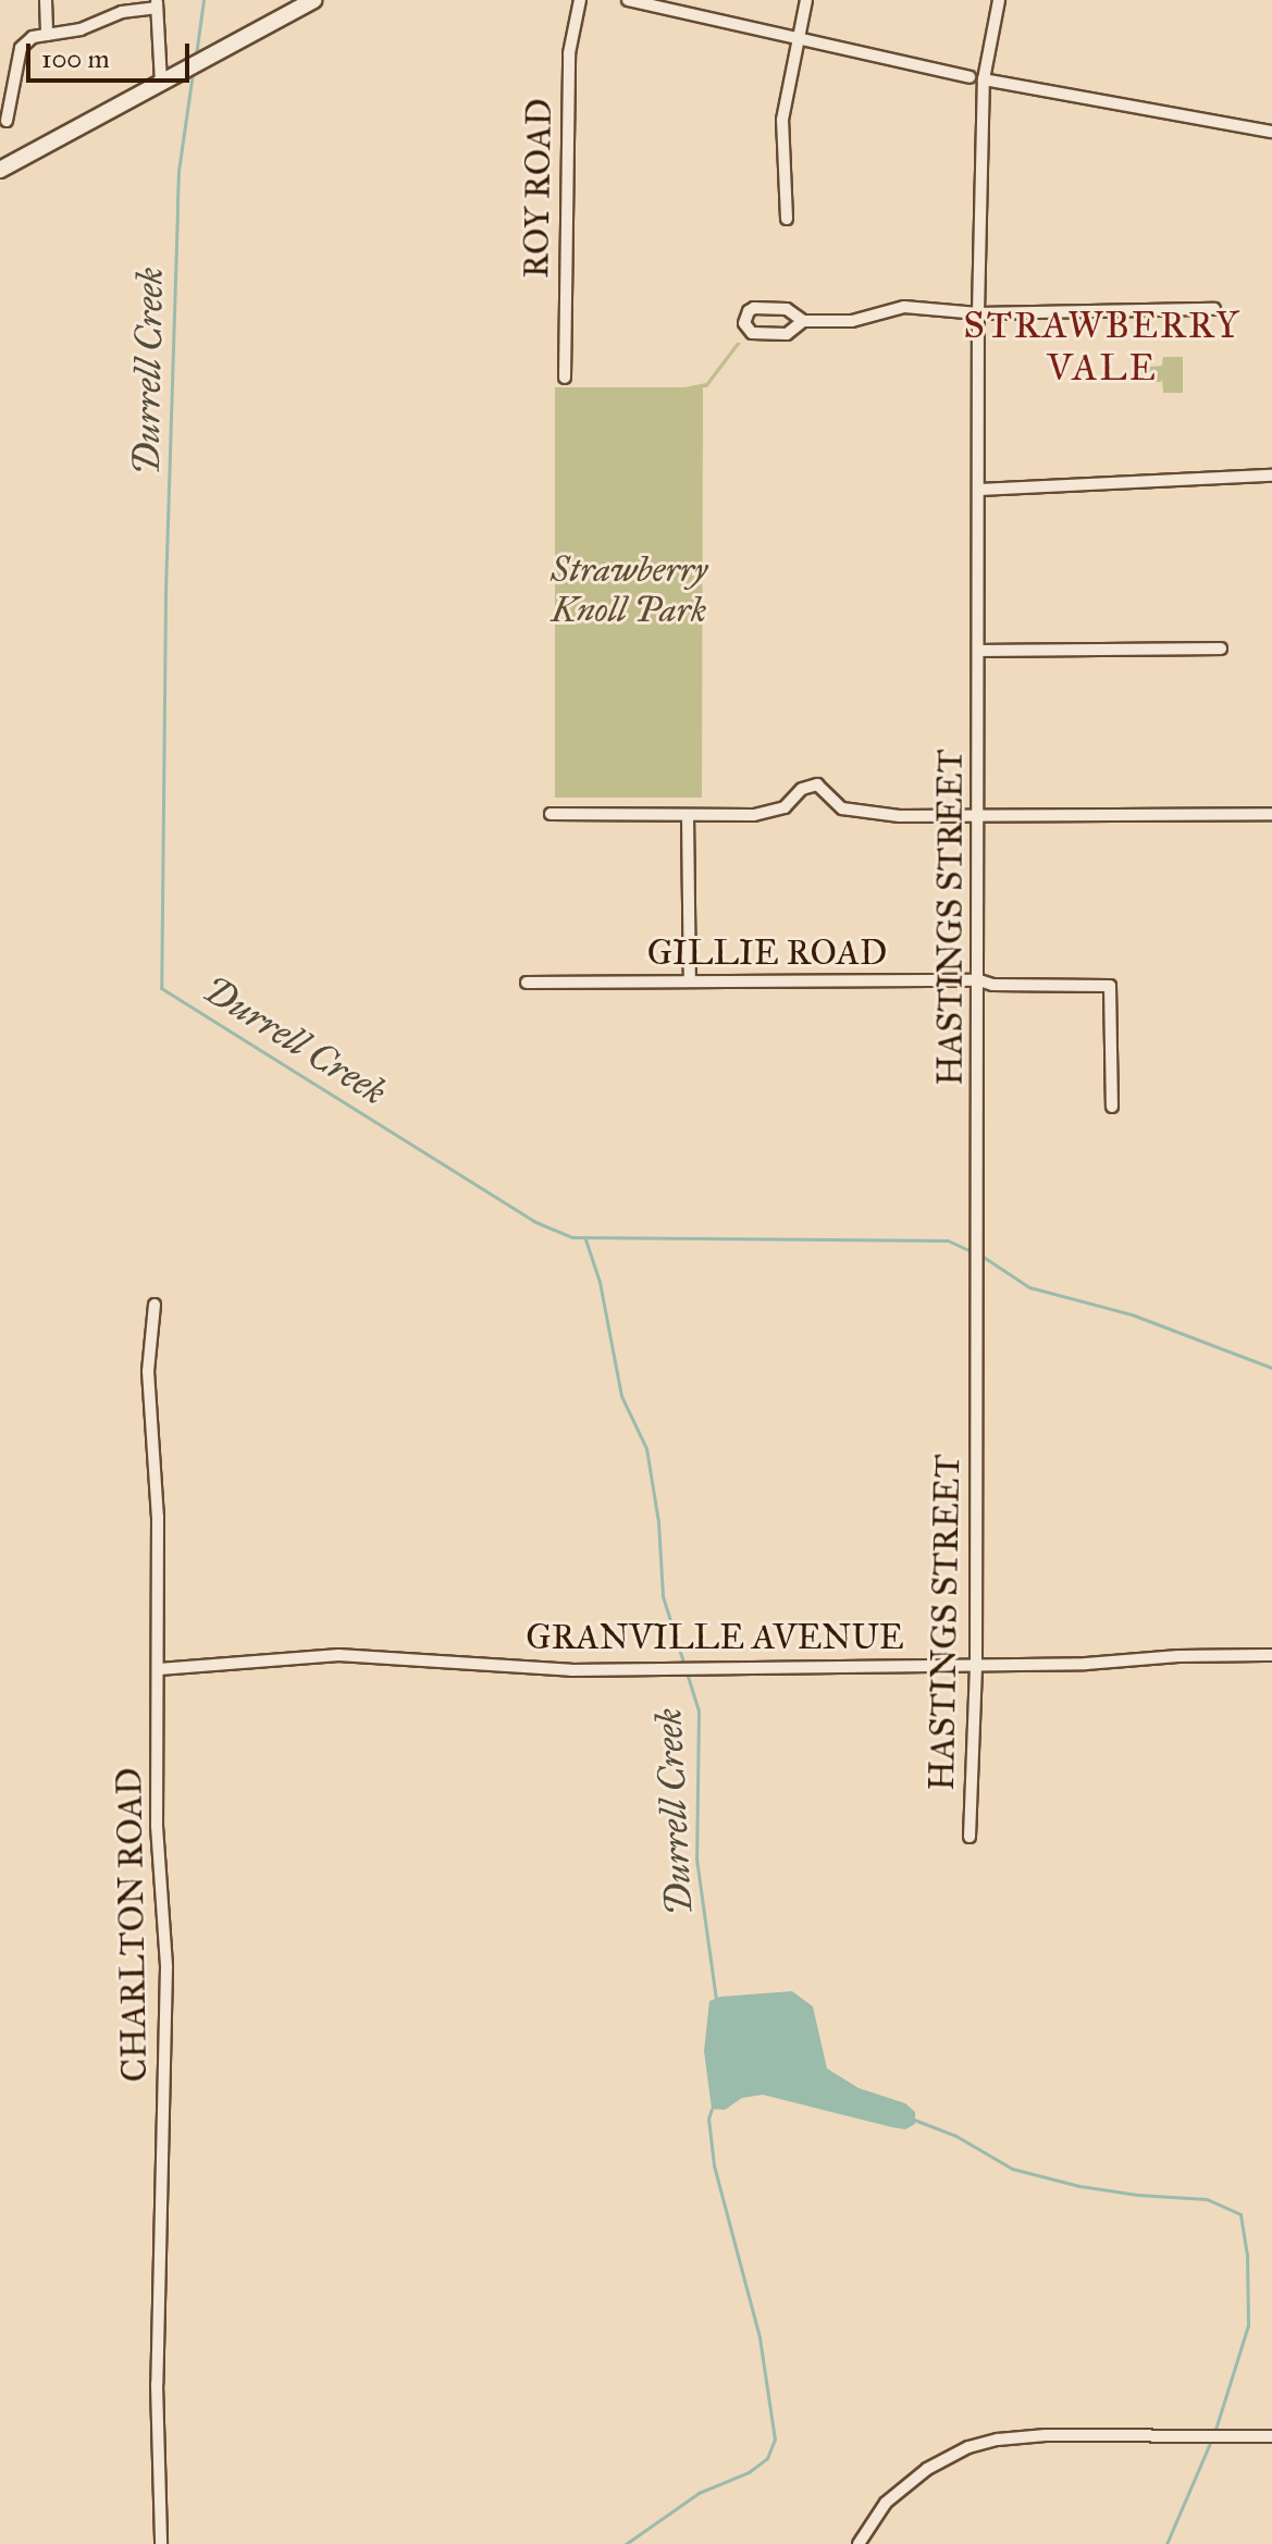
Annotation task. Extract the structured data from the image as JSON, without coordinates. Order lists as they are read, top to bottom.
{
  "streets": {
    "street": [
      "ROY ROAD",
      "HASTINGS STREET",
      "GILLIE ROAD",
      "GRANVILLE AVENUE",
      "CHARLTON ROAD"
    ]
  },
  "crossings": [
    ["HASTINGS STREET", "GILLIE ROAD"],
    ["HASTINGS STREET", "GRANVILLE AVENUE"],
    ["GRANVILLE AVENUE", "CHARLTON ROAD"]
  ],
  "districts": ["STRAWBERRY VALE"],
  "water": ["Durrell Creek"],
  "parks": ["Strawberry Knoll Park"],
  "scale_bar": "100 m"
}
